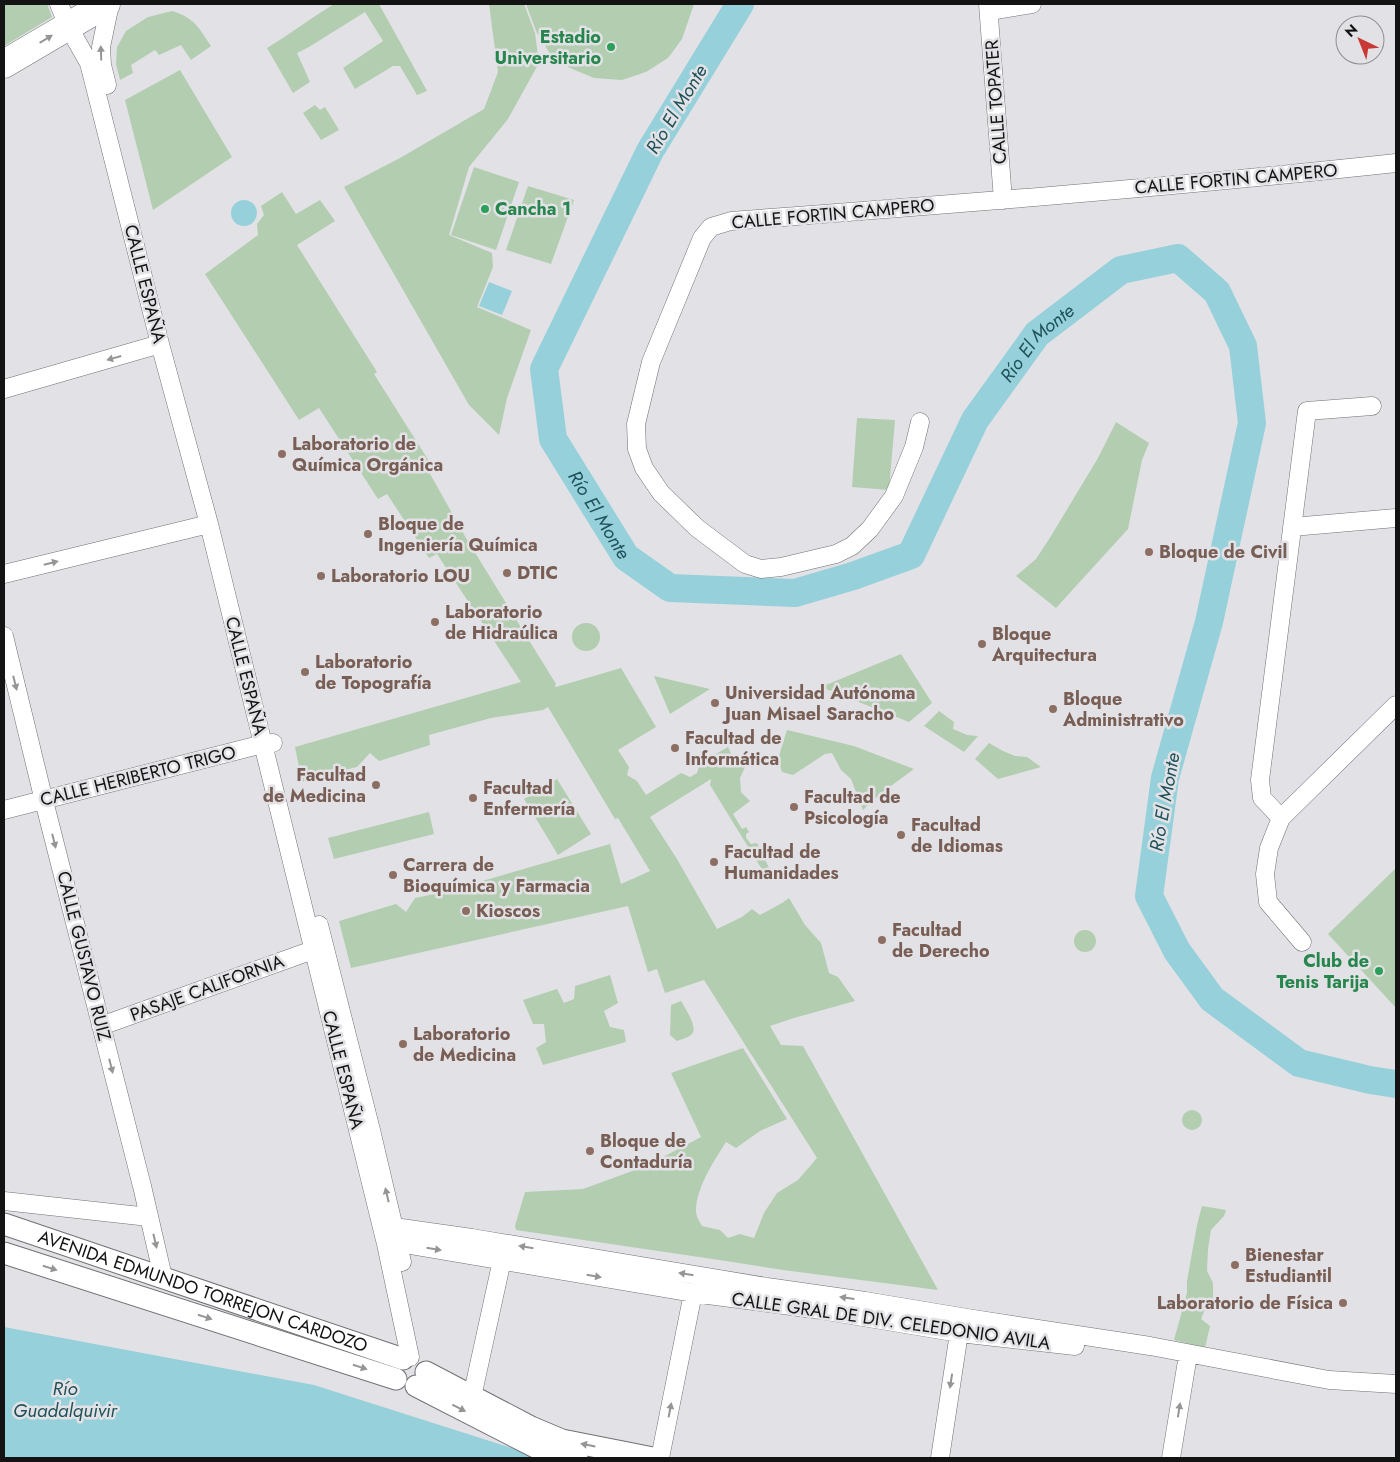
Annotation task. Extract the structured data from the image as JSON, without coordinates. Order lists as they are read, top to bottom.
{
  "streets": {
    "street": [
      "CALLE TOPATER",
      "CALLE FORTIN CAMPERO",
      "CALLE ESPAÑA",
      "CALLE HERIBERTO TRIGO",
      "CALLE GUSTAVO RUIZ",
      "PASAJE CALIFORNIA",
      "AVENIDA EDMUNDO TORREJON CARDOZO",
      "CALLE GRAL DE DIV. CELEDONIO AVILA"
    ]
  },
  "crossings": [
    ["CALLE TOPATER", "CALLE FORTIN CAMPERO"],
    ["CALLE ESPAÑA", "CALLE HERIBERTO TRIGO"],
    ["CALLE ESPAÑA", "PASAJE CALIFORNIA"],
    ["CALLE ESPAÑA", "AVENIDA EDMUNDO TORREJON CARDOZO"],
    ["CALLE ESPAÑA", "CALLE GRAL DE DIV. CELEDONIO AVILA"],
    ["CALLE HERIBERTO TRIGO", "CALLE GUSTAVO RUIZ"],
    ["CALLE GUSTAVO RUIZ", "PASAJE CALIFORNIA"],
    ["CALLE GUSTAVO RUIZ", "AVENIDA EDMUNDO TORREJON CARDOZO"]
  ],
  "one_way": ["CALLE GUSTAVO RUIZ"],
  "water": ["Río El Monte", "Río Guadalquivir"],
  "places": [
    "Estadio Universitario",
    "Cancha 1",
    "Laboratorio de Química Orgánica",
    "Bloque de Ingeniería Química",
    "Bloque de Civil",
    "DTIC",
    "Laboratorio LOU",
    "Laboratorio de Hidraúlica",
    "Bloque Arquitectura",
    "Laboratorio de Topografía",
    "Universidad Autónoma Juan Misael Saracho",
    "Bloque Administrativo",
    "Facultad de Informática",
    "Facultad de Medicina",
    "Facultad Enfermería",
    "Facultad de Psicología",
    "Facultad de Idiomas",
    "Facultad de Humanidades",
    "Carrera de Bioquímica y Farmacia",
    "Kioscos",
    "Facultad de Derecho",
    "Club de Tenis Tarija",
    "Laboratorio de Medicina",
    "Bloque de Contaduría",
    "Bienestar Estudiantil",
    "Laboratorio de Física"
  ],
  "north": "top left"
}
